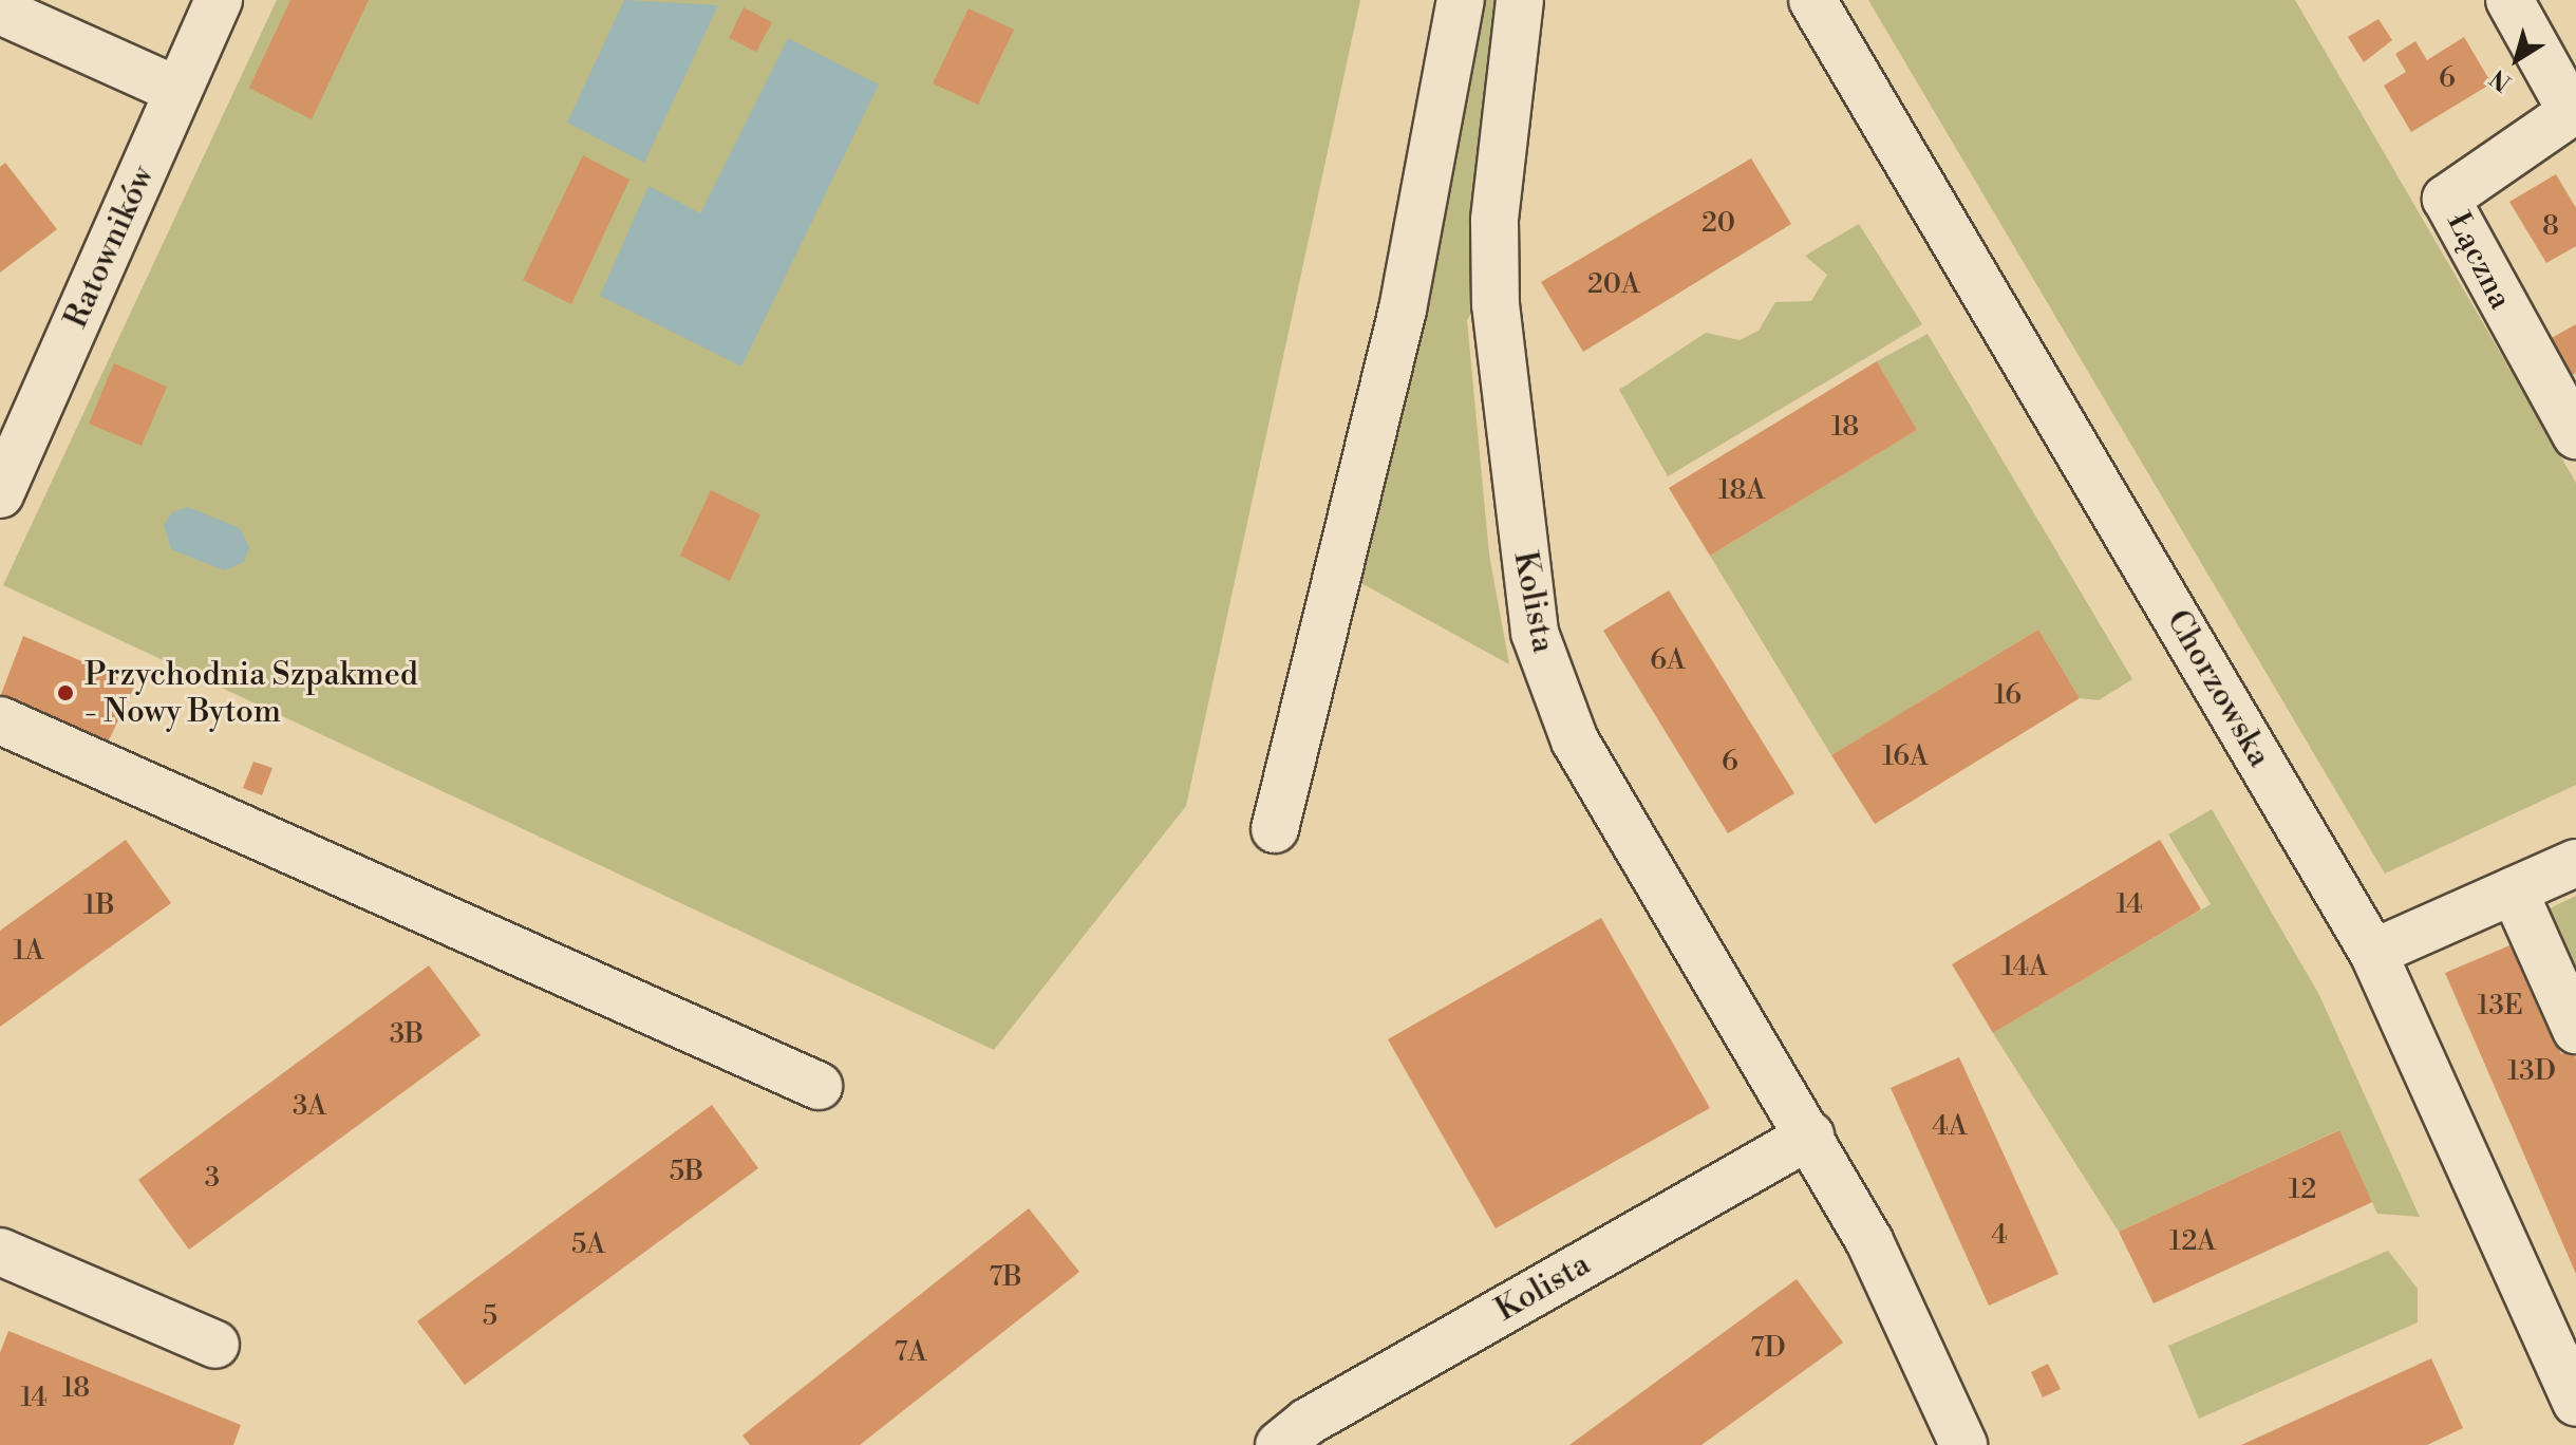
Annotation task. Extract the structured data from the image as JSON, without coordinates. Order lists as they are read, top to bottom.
{
  "streets": {
    "street": [
      "Ratowników",
      "Łączna",
      "Kolista",
      "Chorzowska"
    ]
  },
  "places": ["Przychodnia Szpakmed - Nowy Bytom"],
  "house_numbers": [
    "6",
    "20",
    "8",
    "20A",
    "18",
    "18A",
    "6A",
    "16",
    "16A",
    "6",
    "14",
    "1B",
    "1A",
    "14A",
    "13E",
    "3B",
    "13D",
    "3A",
    "4A",
    "5B",
    "3",
    "12",
    "4",
    "12A",
    "5A",
    "7B",
    "5",
    "7D",
    "7A",
    "18",
    "14"
  ],
  "north": "bottom left"
}
